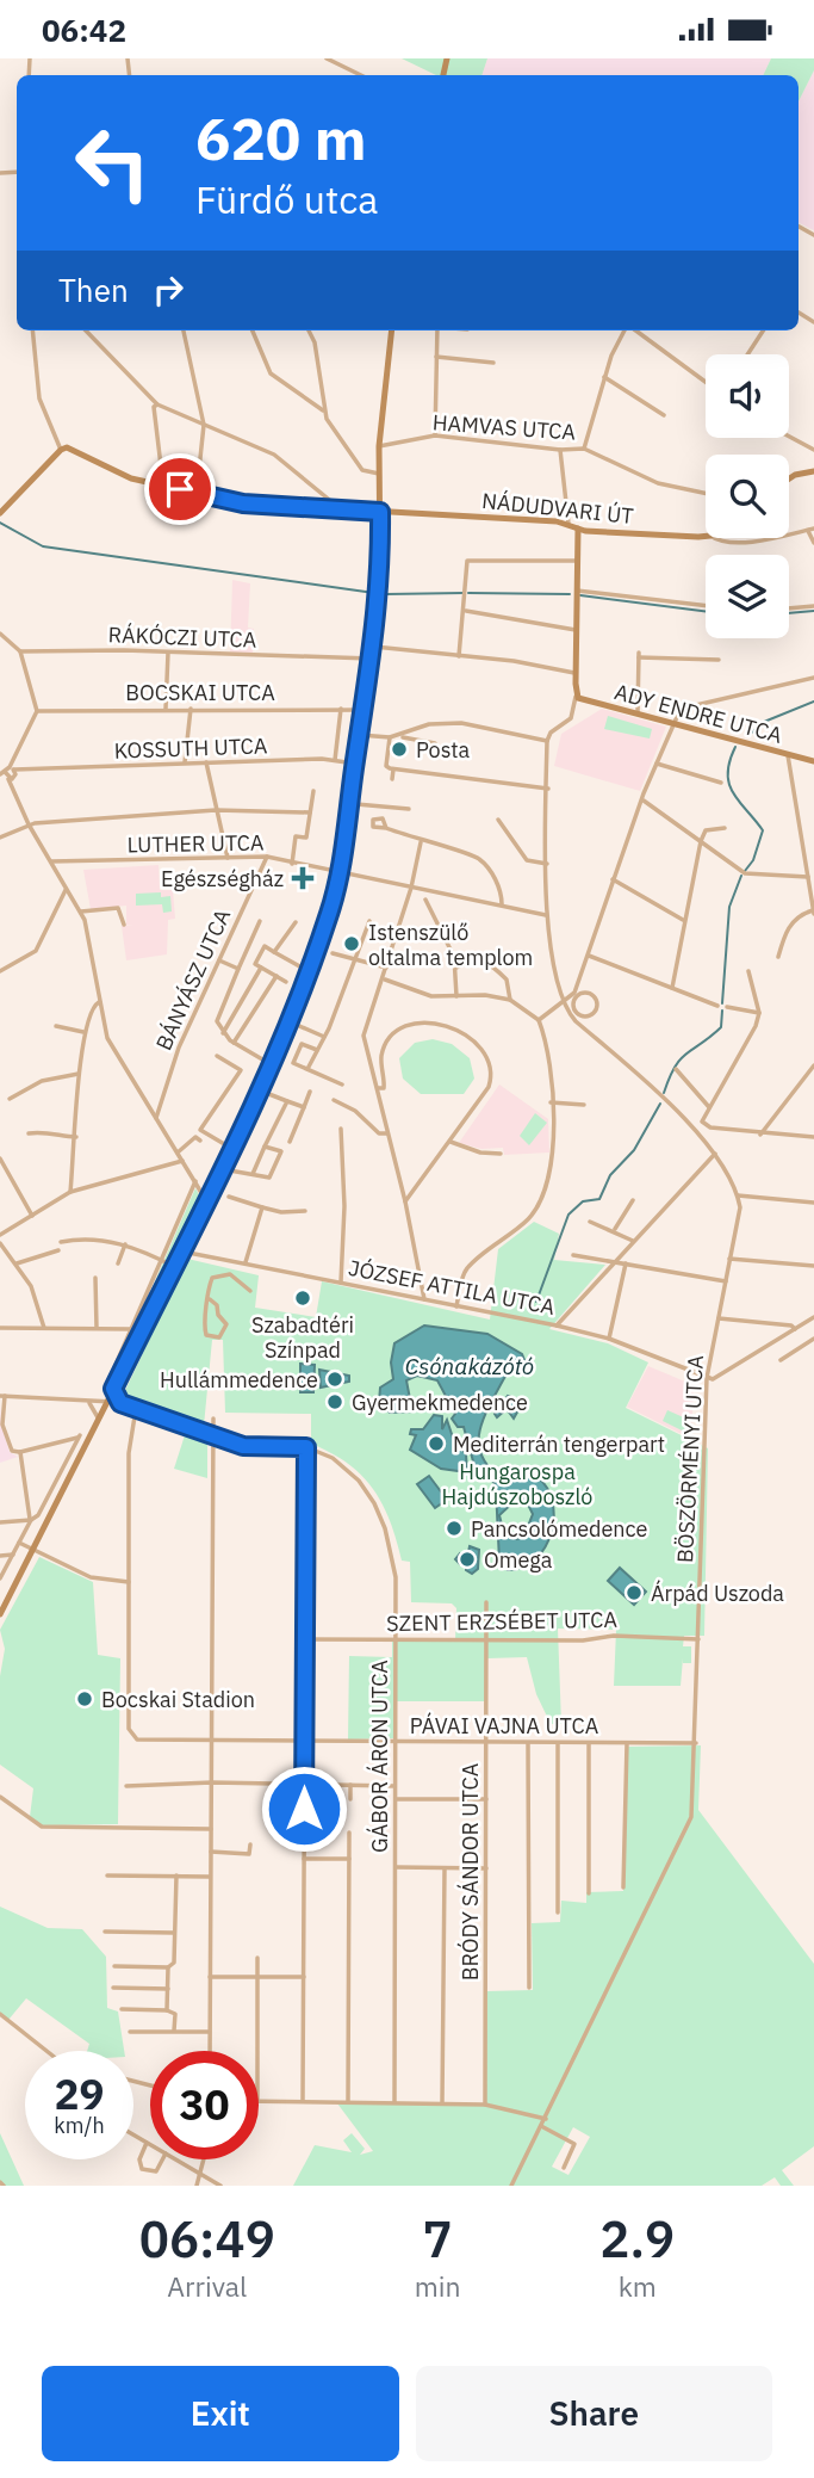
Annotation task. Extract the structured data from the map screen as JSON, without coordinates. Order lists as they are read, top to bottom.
{
  "streets": {
    "main road": ["NÁDUDVARI ÚT", "ADY ENDRE UTCA"],
    "street": [
      "HAMVAS UTCA",
      "RÁKÓCZI UTCA",
      "BOCSKAI UTCA",
      "KOSSUTH UTCA",
      "LUTHER UTCA",
      "BÁNYÁSZ UTCA",
      "JÓZSEF ATTILA UTCA",
      "BÖSZÖRMÉNYI UTCA",
      "SZENT ERZSÉBET UTCA",
      "PÁVAI VAJNA UTCA",
      "GÁBOR ÁRON UTCA",
      "BRÓDY SÁNDOR UTCA"
    ]
  },
  "crossings": [
    ["LUTHER UTCA", "BÁNYÁSZ UTCA"],
    ["JÓZSEF ATTILA UTCA", "BÖSZÖRMÉNYI UTCA"],
    ["BÖSZÖRMÉNYI UTCA", "SZENT ERZSÉBET UTCA"],
    ["BÖSZÖRMÉNYI UTCA", "PÁVAI VAJNA UTCA"],
    ["SZENT ERZSÉBET UTCA", "GÁBOR ÁRON UTCA"],
    ["SZENT ERZSÉBET UTCA", "BRÓDY SÁNDOR UTCA"],
    ["PÁVAI VAJNA UTCA", "GÁBOR ÁRON UTCA"],
    ["PÁVAI VAJNA UTCA", "BRÓDY SÁNDOR UTCA"]
  ],
  "water": ["Csónakázótó"],
  "parks": ["Hungarospa Hajdúszoboszló"],
  "places": {
    "other": [
      "Posta",
      "Istenszülő oltalma templom",
      "Szabadtéri Színpad",
      "Hullámmedence",
      "Gyermekmedence",
      "Mediterrán tengerpart",
      "Pancsolómedence",
      "Omega",
      "Árpád Uszoda",
      "Bocskai Stadion"
    ],
    "health": ["Egészségház"]
  },
  "page": {
    "status": "06:42",
    "turn": ["620 m", "Fürdő utca"],
    "then": "Then",
    "speed": "29 km/h",
    "limit": "30",
    "eta": [
      "06:49",
      "Arrival",
      "7",
      "min",
      "2.9",
      "km"
    ],
    "buttons": ["Exit", "Share"]
  }
}
